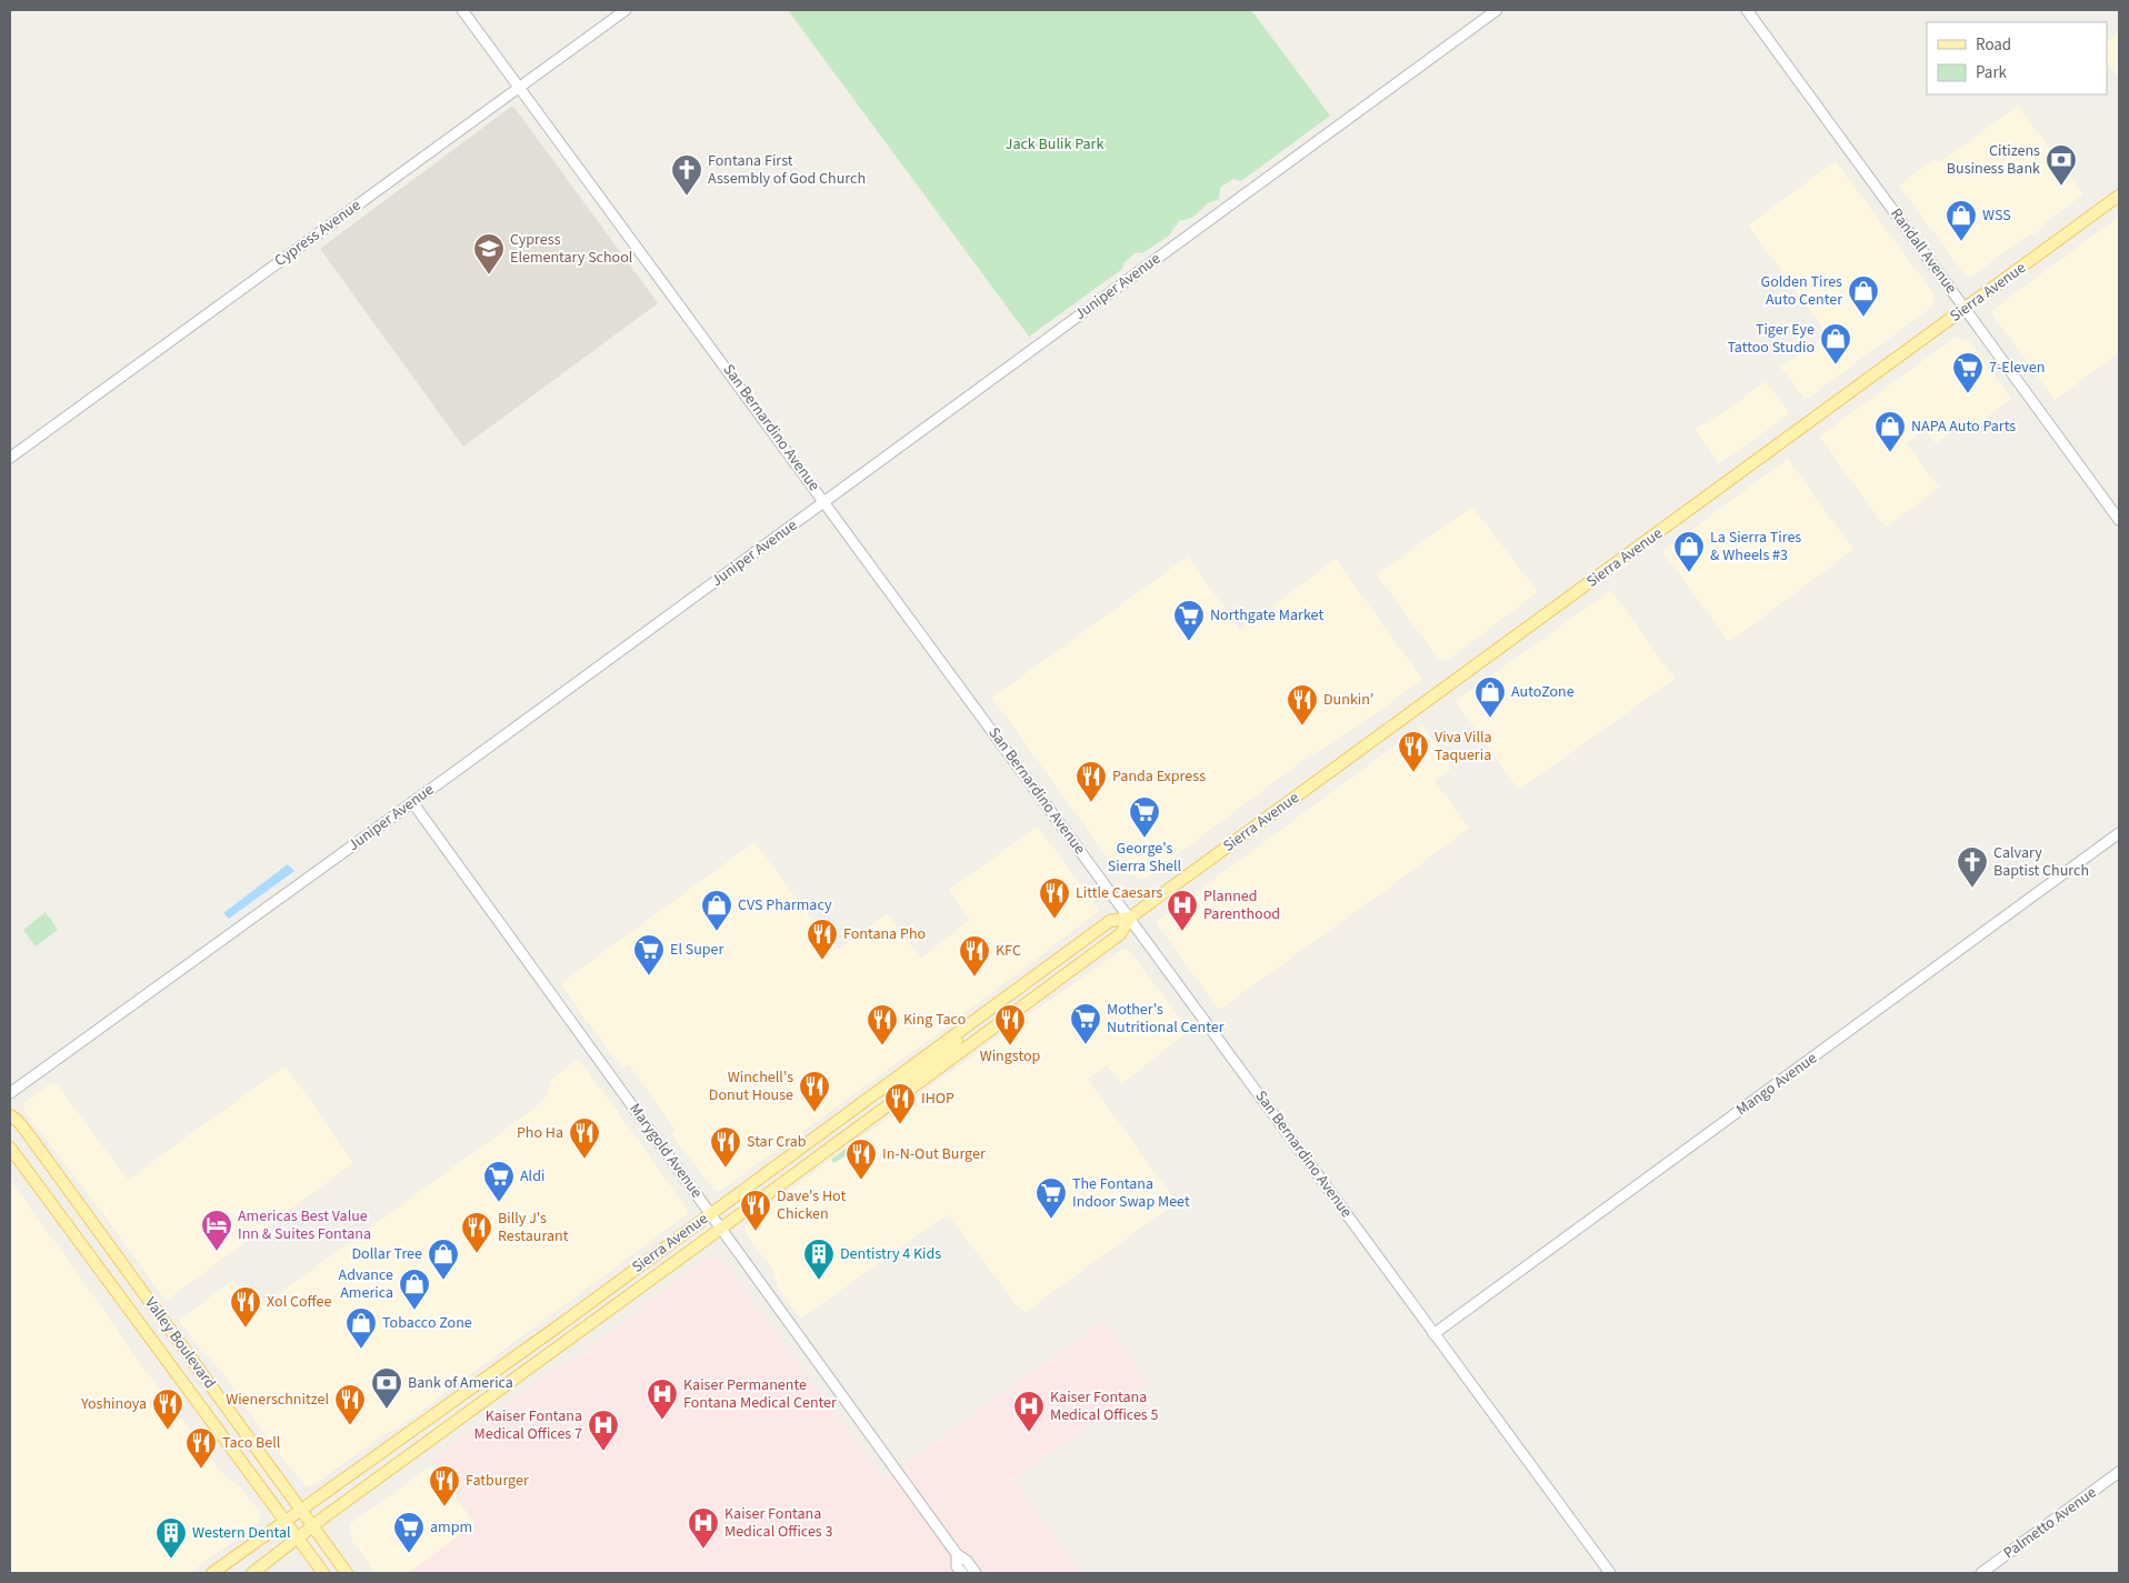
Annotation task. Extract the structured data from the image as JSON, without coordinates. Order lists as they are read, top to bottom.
{
  "streets": {
    "main road": ["Sierra Avenue", "Valley Boulevard"],
    "street": [
      "Cypress Avenue",
      "Randall Avenue",
      "Juniper Avenue",
      "San Bernardino Avenue",
      "Mango Avenue",
      "Marygold Avenue",
      "Palmetto Avenue"
    ]
  },
  "crossings": [
    ["Cypress Avenue", "San Bernardino Avenue"],
    ["Randall Avenue", "Sierra Avenue"],
    ["Juniper Avenue", "San Bernardino Avenue"],
    ["Juniper Avenue", "Marygold Avenue"],
    ["Sierra Avenue", "San Bernardino Avenue"],
    ["Sierra Avenue", "Marygold Avenue"],
    ["Sierra Avenue", "Valley Boulevard"],
    ["San Bernardino Avenue", "Mango Avenue"]
  ],
  "parks": ["Jack Bulik Park"],
  "places": {
    "bank": ["Citizens Business Bank", "Bank of America"],
    "church": ["Fontana First Assembly of God Church", "Calvary Baptist Church"],
    "shop": [
      "WSS",
      "Golden Tires Auto Center",
      "Tiger Eye Tattoo Studio",
      "NAPA Auto Parts",
      "La Sierra Tires & Wheels #3",
      "AutoZone",
      "CVS Pharmacy",
      "Dollar Tree",
      "Advance America",
      "Tobacco Zone"
    ],
    "school or university": ["Cypress Elementary School"],
    "supermarket": [
      "7-Eleven",
      "Northgate Market",
      "George's Sierra Shell",
      "El Super",
      "Mother's Nutritional Center",
      "Aldi",
      "The Fontana Indoor Swap Meet",
      "ampm"
    ],
    "restaurant": [
      "Dunkin'",
      "Viva Villa Taqueria",
      "Panda Express",
      "Little Caesars",
      "Fontana Pho",
      "KFC",
      "King Taco",
      "Wingstop",
      "Winchell's Donut House",
      "IHOP",
      "Pho Ha",
      "Star Crab",
      "In-N-Out Burger",
      "Dave's Hot Chicken",
      "Billy J's Restaurant",
      "Xol Coffee",
      "Wienerschnitzel",
      "Yoshinoya",
      "Taco Bell",
      "Fatburger"
    ],
    "hospital": [
      "Planned Parenthood",
      "Kaiser Permanente Fontana Medical Center",
      "Kaiser Fontana Medical Offices 5",
      "Kaiser Fontana Medical Offices 7",
      "Kaiser Fontana Medical Offices 3"
    ],
    "hotel": ["Americas Best Value Inn & Suites Fontana"],
    "building": ["Dentistry 4 Kids", "Western Dental"]
  },
  "legend": ["Road", "Park"]
}
